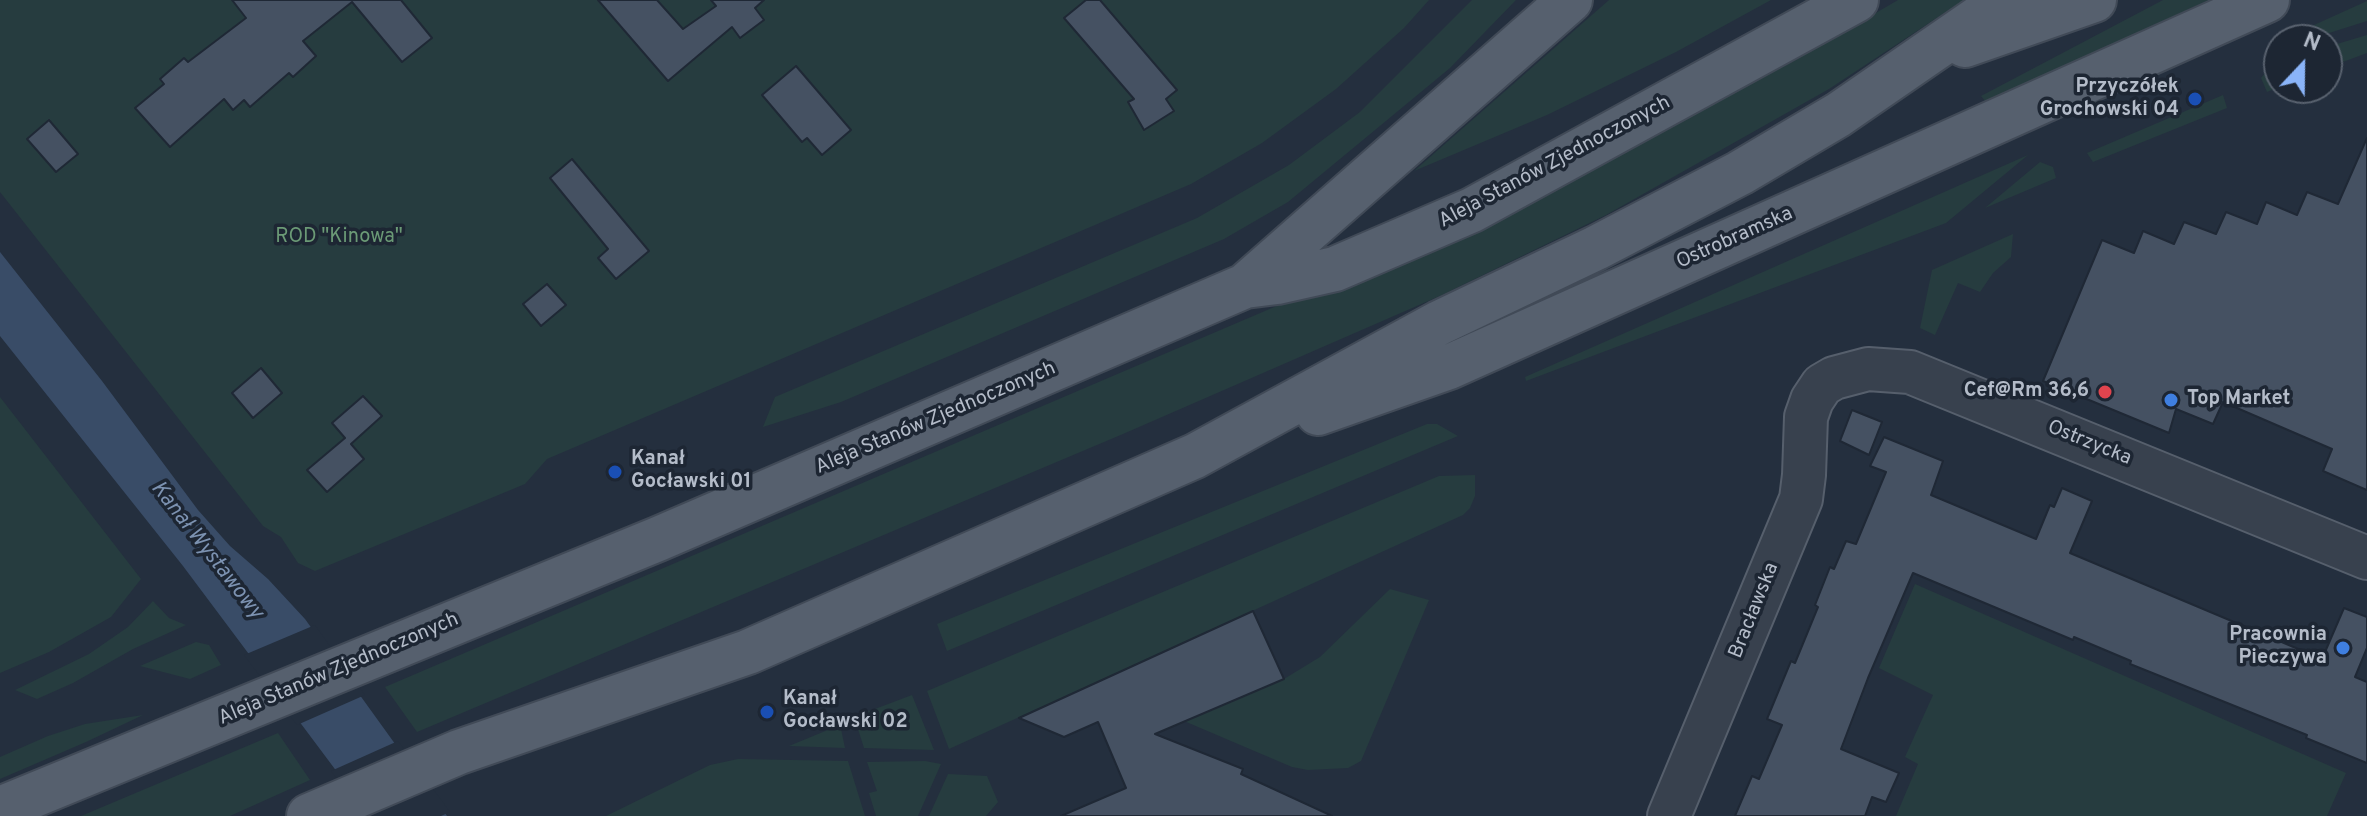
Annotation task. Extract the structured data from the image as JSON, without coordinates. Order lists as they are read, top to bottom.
{
  "streets": {
    "main road": ["Aleja Stanów Zjednoczonych", "Ostrobramska"],
    "street": ["Ostrzycka", "Bracławska"]
  },
  "crossings": [
    ["Ostrzycka", "Bracławska"]
  ],
  "water": ["Kanał Wystawowy"],
  "parks": ["ROD \"Kinowa\""],
  "places": [
    "Przyczółek Grochowski 04",
    "Cef@Rm 36,6",
    "Top Market",
    "Kanał Gocławski 01",
    "Pracownia Pieczywa",
    "Kanał Gocławski 02"
  ],
  "north": "top"
}
